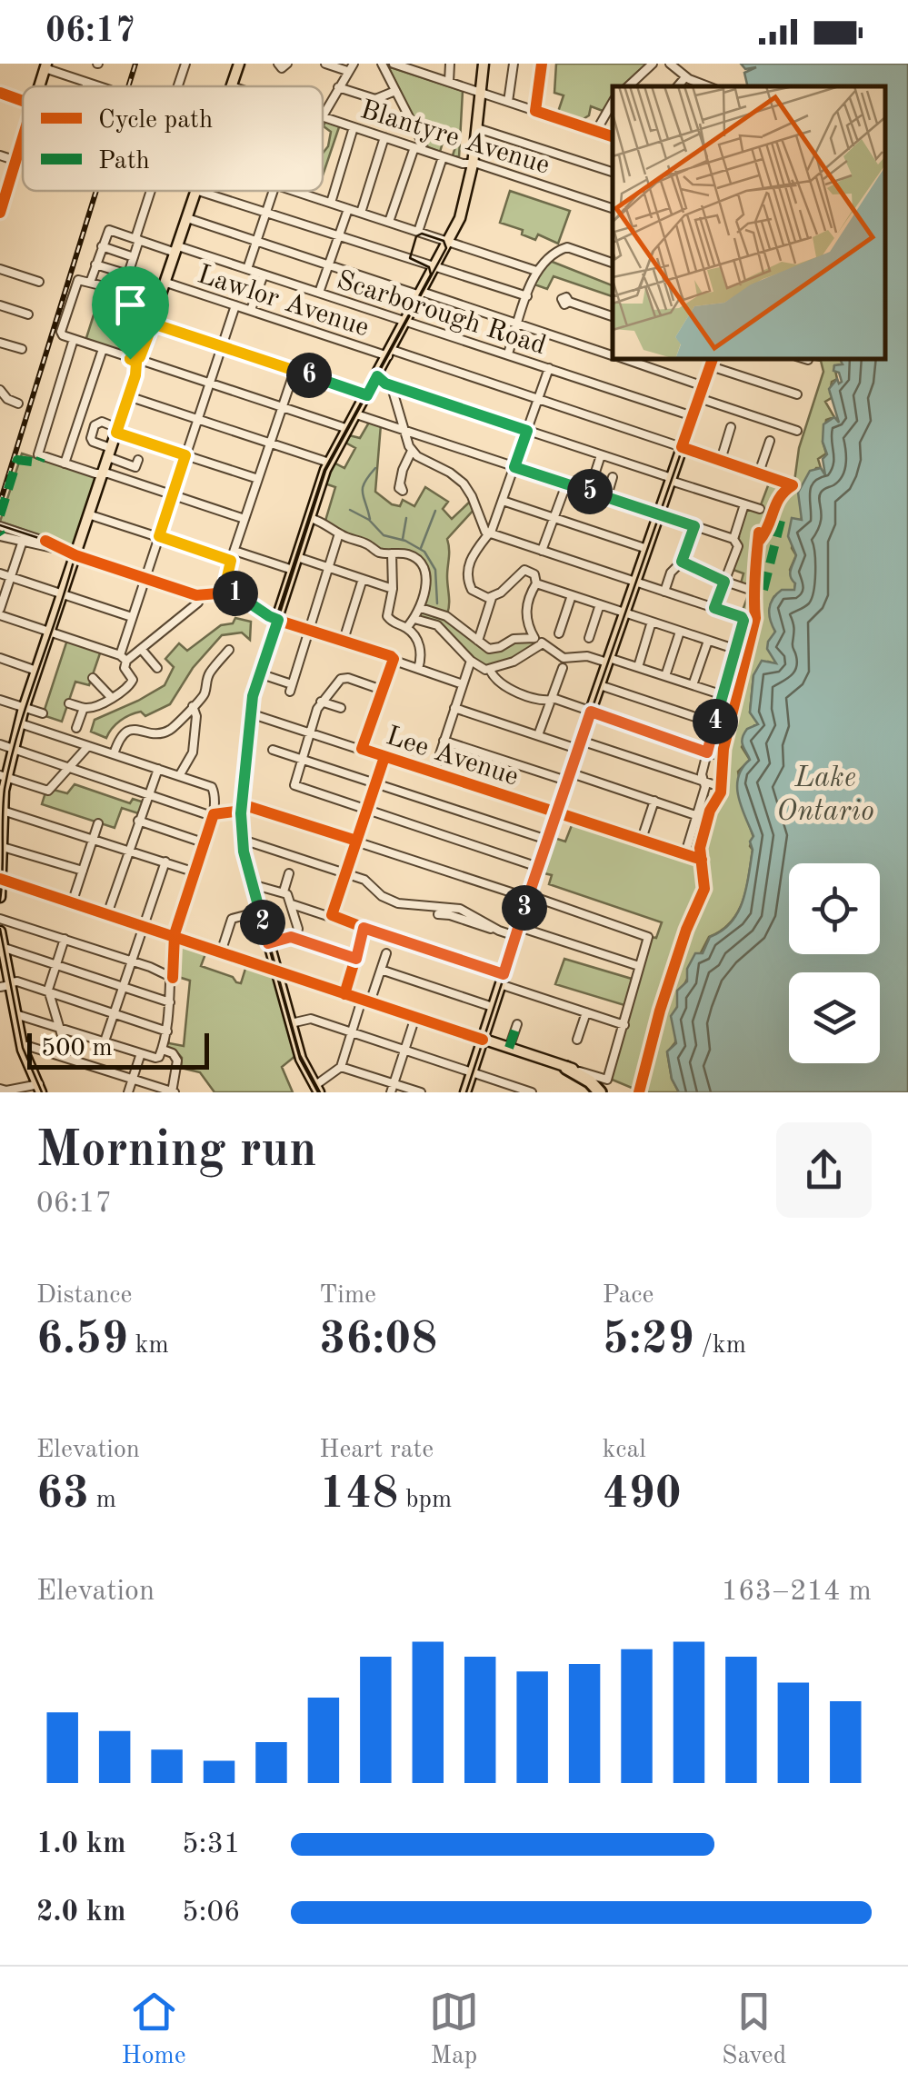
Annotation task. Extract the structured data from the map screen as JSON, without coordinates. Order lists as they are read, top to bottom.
{
  "streets": {
    "street": [
      "Blantyre Avenue",
      "Lawlor Avenue",
      "Scarborough Road",
      "Lee Avenue"
    ]
  },
  "water": ["Lake Ontario"],
  "legend": ["Cycle path", "Path"],
  "scale_bar": "500 m",
  "page": {
    "status": "06:17",
    "pins": [
      "6",
      "5",
      "1",
      "4",
      "3",
      "2"
    ],
    "scale": "500 m",
    "heading": ["Morning run", "06:17"],
    "stats": [
      ["Distance", "6.59 km"],
      ["Time", "36:08"],
      ["Pace", "5:29 /km"],
      ["Elevation", "63 m"],
      ["Heart rate", "148 bpm"],
      ["kcal", "490"]
    ],
    "chart": ["Elevation", "163–214 m"],
    "list": [
      {
        "name": "1.0 km",
        "note": "5:31"
      },
      {
        "name": "2.0 km",
        "note": "5:06"
      }
    ],
    "tabs": ["Home", "Map", "Saved"]
  }
}
